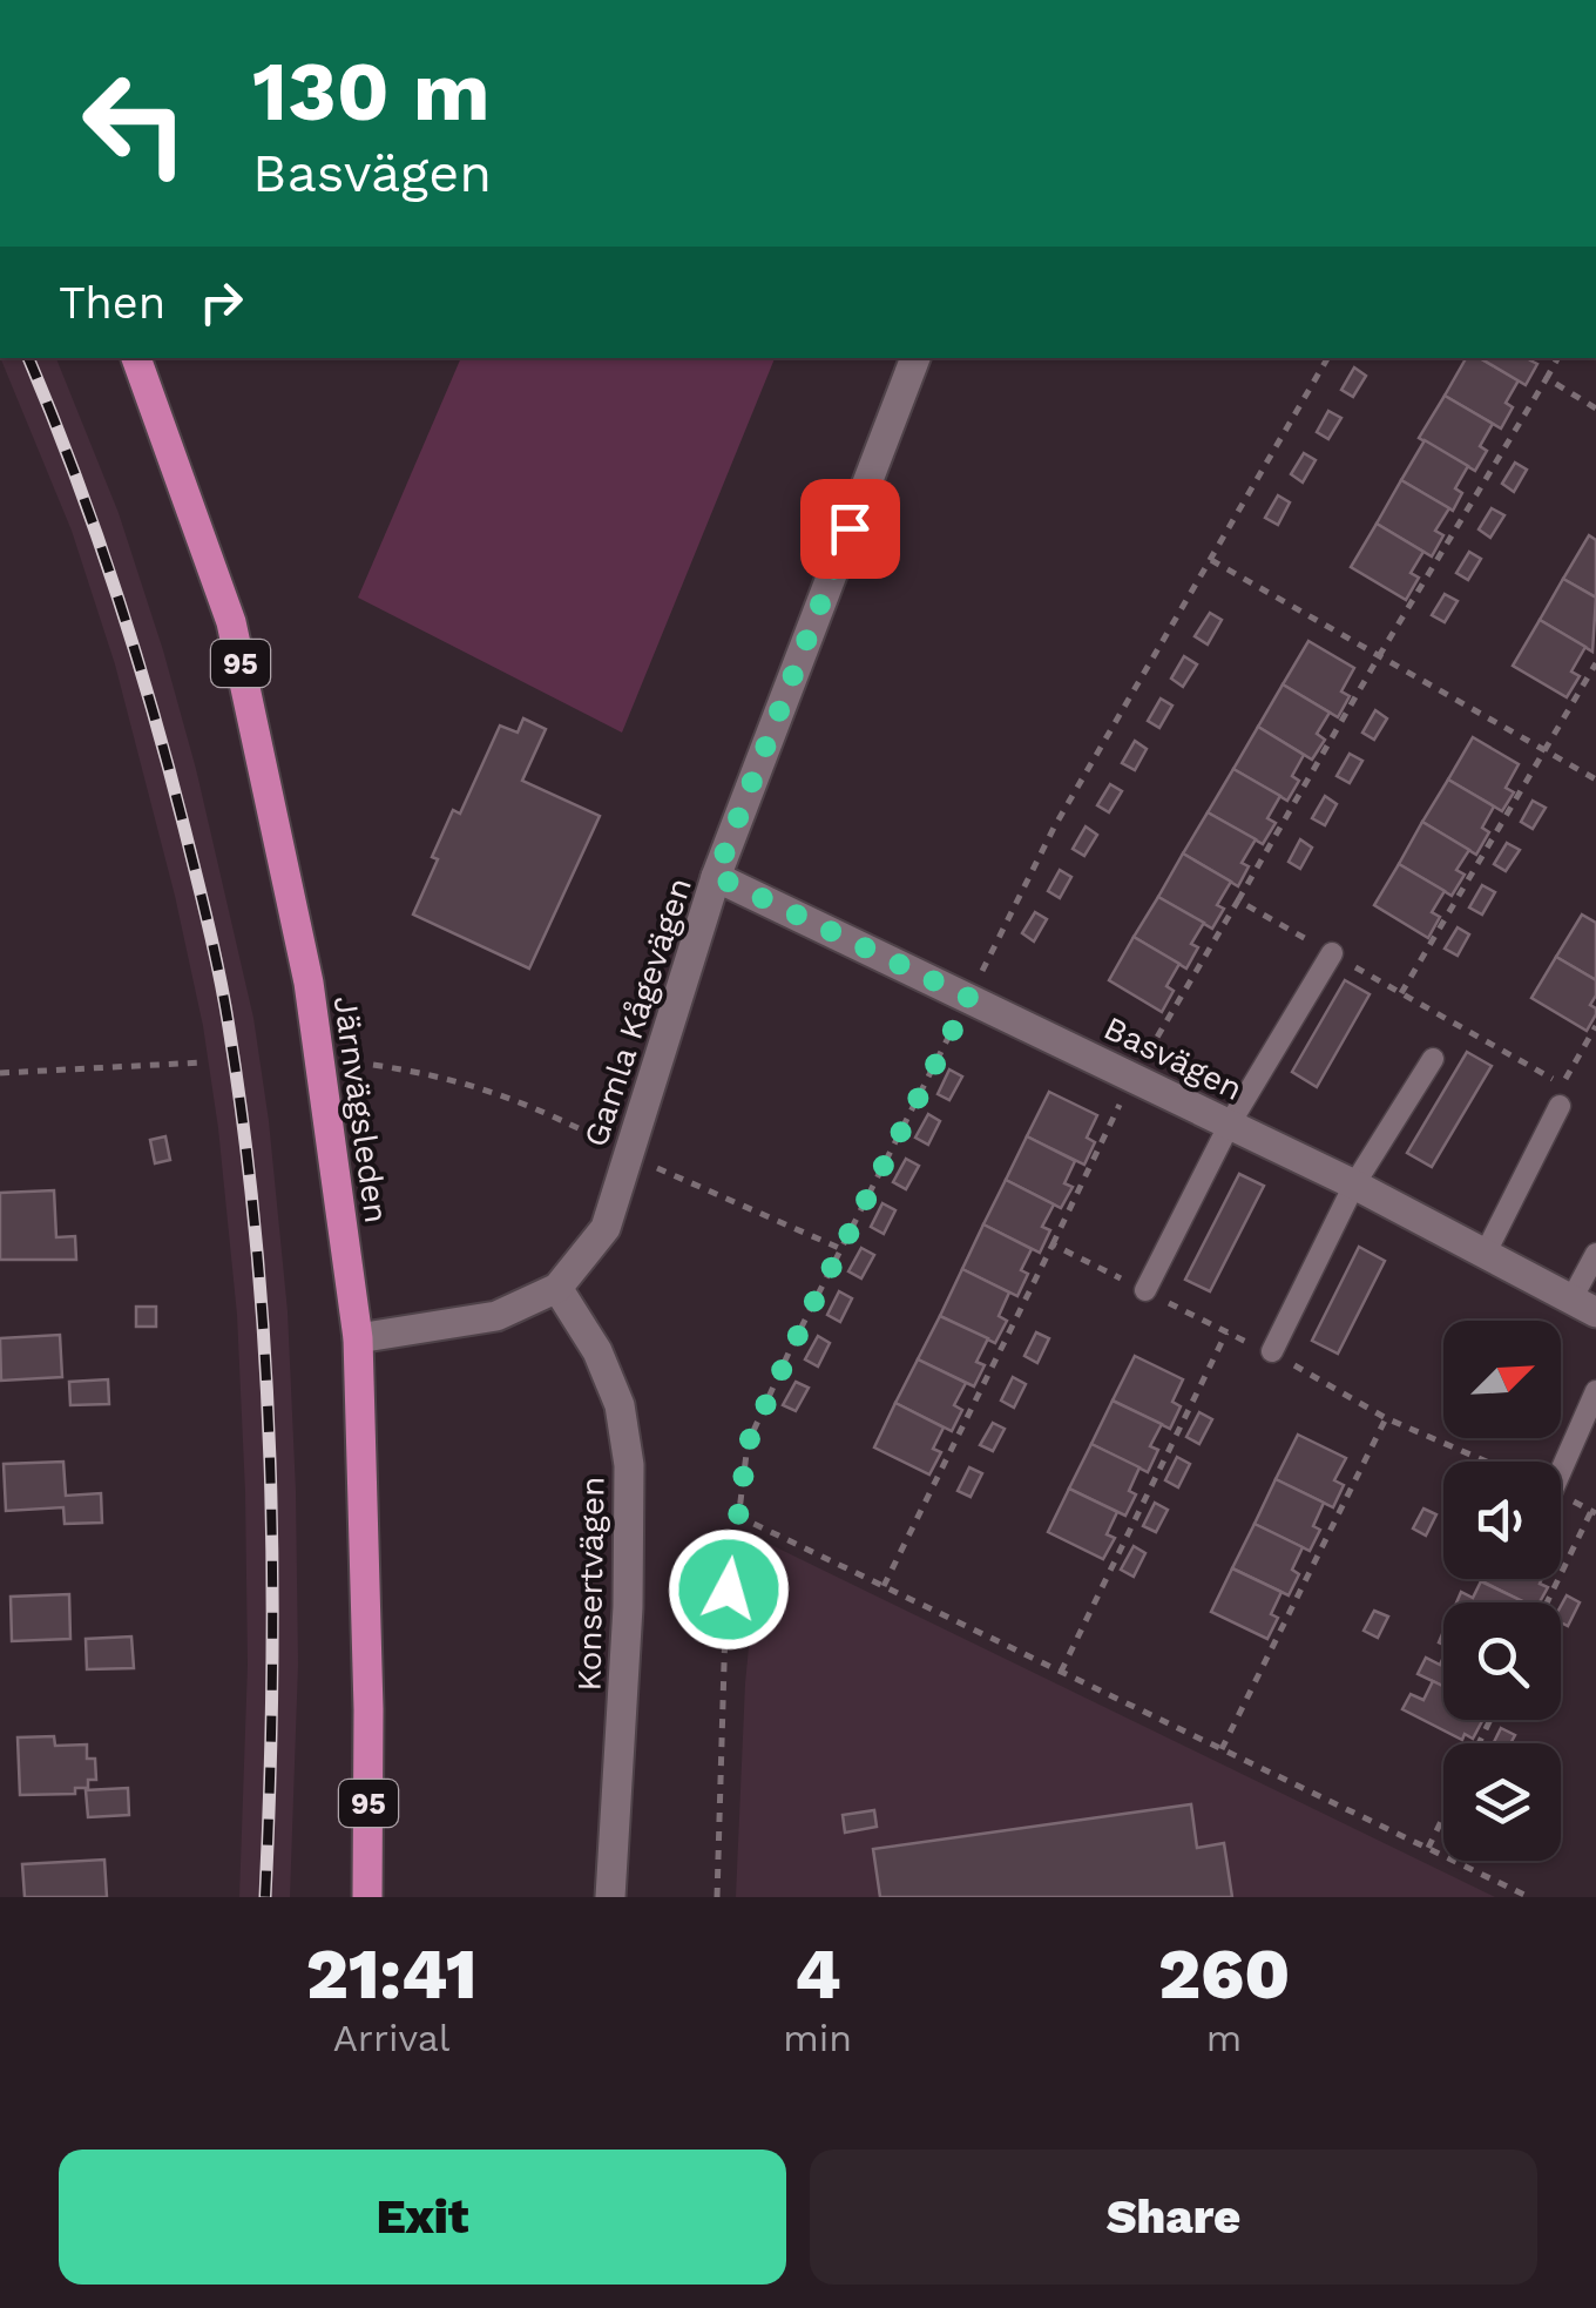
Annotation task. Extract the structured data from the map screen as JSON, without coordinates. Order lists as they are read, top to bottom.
{
  "streets": {
    "main road": ["95", "Järnvägsleden"],
    "street": ["Gamla Kågevägen", "Basvägen", "Konsertvägen"]
  },
  "crossings": [
    ["Gamla Kågevägen", "Basvägen"],
    ["Gamla Kågevägen", "Järnvägsleden"],
    ["Gamla Kågevägen", "Konsertvägen"]
  ],
  "north": "top right",
  "page": {
    "turn": ["130 m", "Basvägen"],
    "then": "Then",
    "eta": [
      "21:41",
      "Arrival",
      "4",
      "min",
      "260",
      "m"
    ],
    "buttons": ["Exit", "Share"]
  }
}
